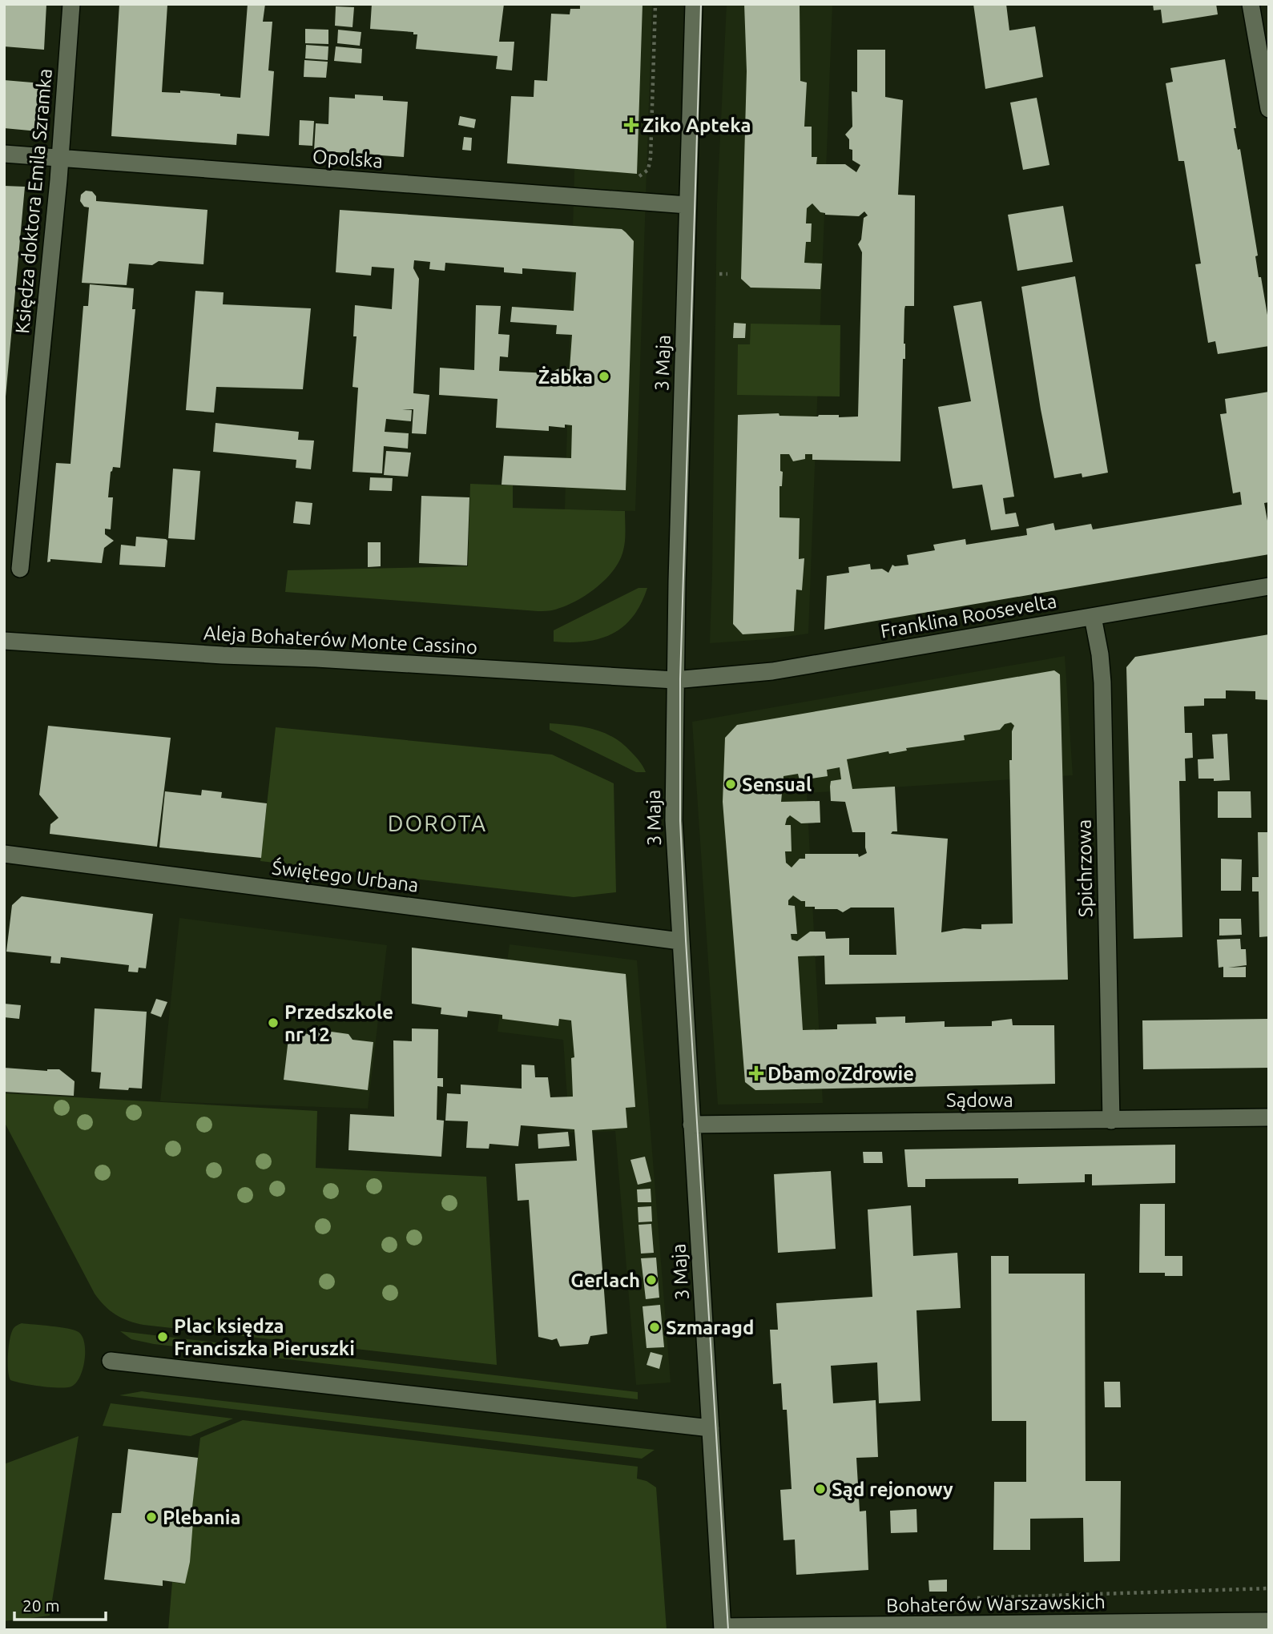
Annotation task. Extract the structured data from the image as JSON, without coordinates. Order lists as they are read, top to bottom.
{
  "streets": {
    "street": [
      "Opolska",
      "Księdza doktora Emila Szramka",
      "3 Maja",
      "Franklina Roosevelta",
      "Aleja Bohaterów Monte Cassino",
      "Spichrzowa",
      "Świętego Urbana",
      "Sądowa",
      "Bohaterów Warszawskich"
    ]
  },
  "crossings": [
    ["Opolska", "Księdza doktora Emila Szramka"],
    ["Opolska", "3 Maja"],
    ["3 Maja", "Franklina Roosevelta"],
    ["3 Maja", "Aleja Bohaterów Monte Cassino"],
    ["3 Maja", "Świętego Urbana"],
    ["3 Maja", "Sądowa"],
    ["3 Maja", "Bohaterów Warszawskich"],
    ["Franklina Roosevelta", "Aleja Bohaterów Monte Cassino"],
    ["Franklina Roosevelta", "Spichrzowa"],
    ["Spichrzowa", "Sądowa"]
  ],
  "districts": ["DOROTA"],
  "places": {
    "health": ["Ziko Apteka", "Dbam o Zdrowie"],
    "other": [
      "Żabka",
      "Sensual",
      "Przedszkole nr 12",
      "Gerlach",
      "Szmaragd",
      "Plac księdza Franciszka Pieruszki",
      "Sąd rejonowy",
      "Plebania"
    ]
  },
  "scale_bar": "20 m"
}
